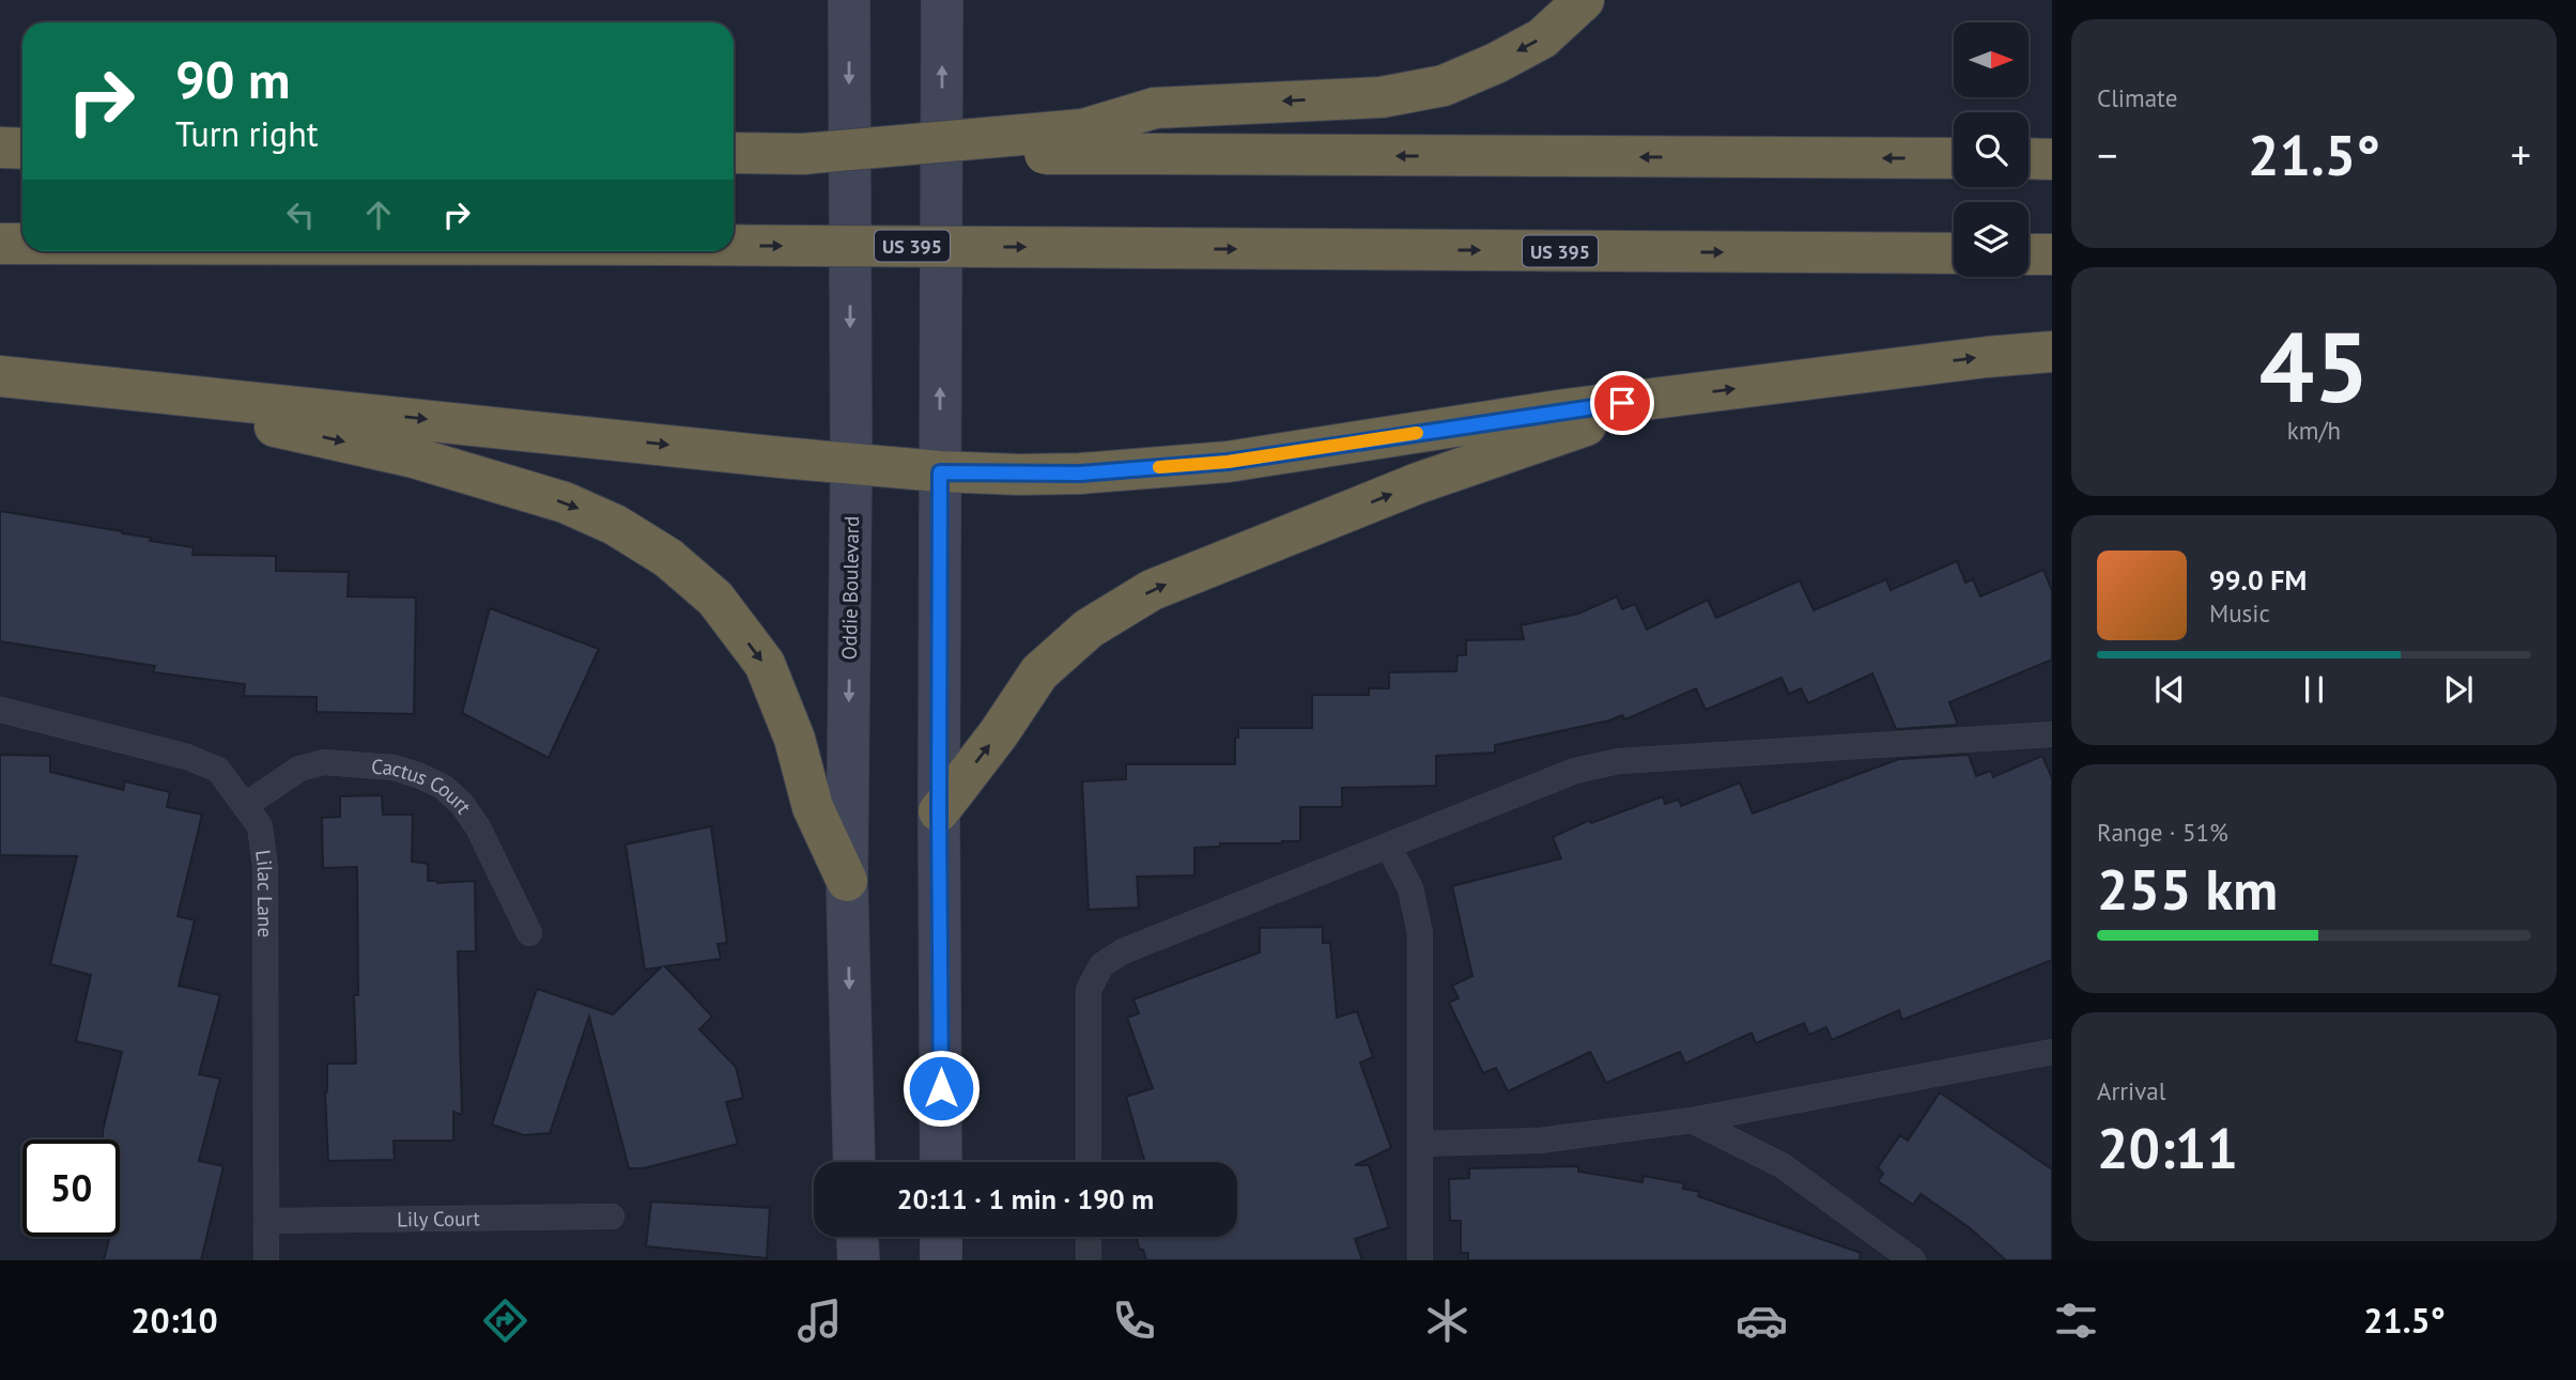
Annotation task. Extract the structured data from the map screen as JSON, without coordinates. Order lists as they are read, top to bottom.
{
  "streets": {
    "highway": ["US 395"],
    "main road": ["Oddie Boulevard"],
    "lane": ["Cactus Court", "Lilac Lane", "Lily Court"]
  },
  "crossings": [
    ["Cactus Court", "Lilac Lane"],
    ["Lilac Lane", "Lily Court"]
  ],
  "north": "right",
  "page": {
    "tile": [
      "Climate",
      ["45", "km/h"],
      ["Range · 51%", "255 km"],
      ["Arrival", "20:11"]
    ],
    "turn": ["90 m", "Turn right"],
    "heat": ["−", "21.5°", "+"],
    "song": ["99.0 FM", "Music"],
    "limit": "50",
    "trip": "20:11 · 1 min · 190 m",
    "tabs": ["20:10", "21.5°"]
  }
}
